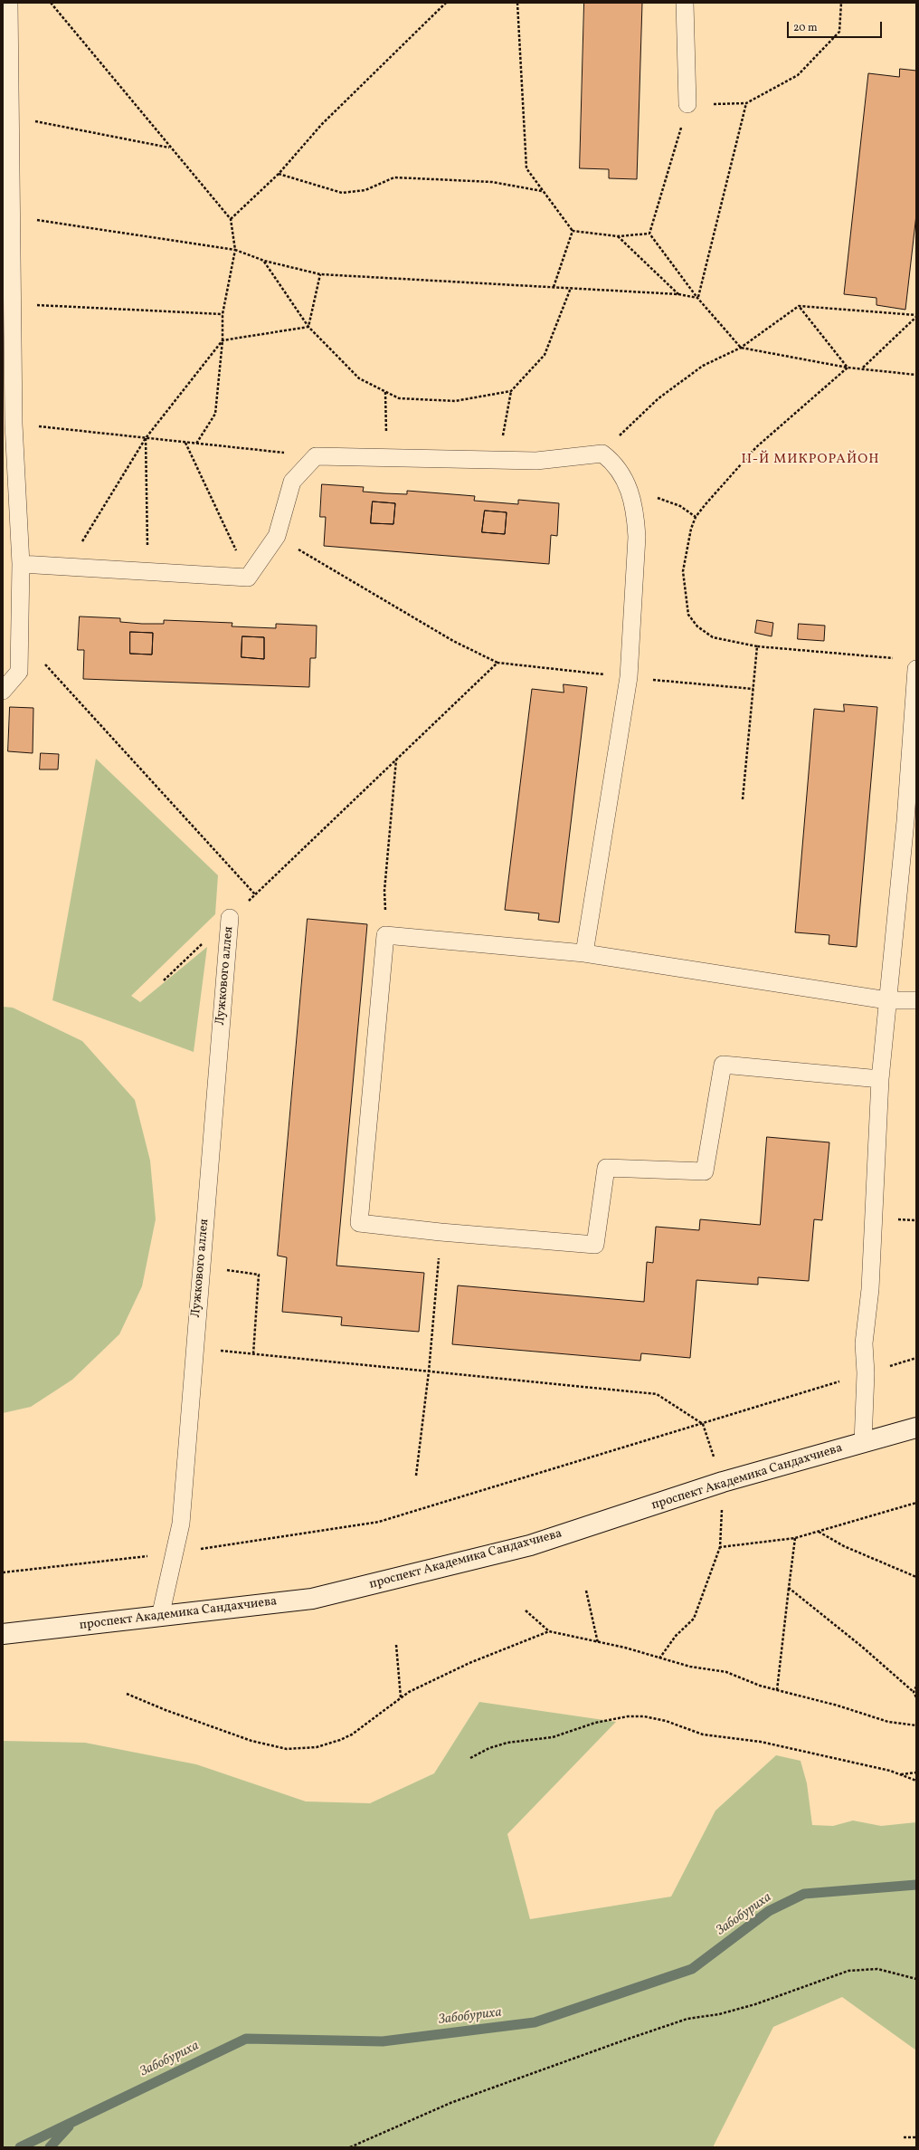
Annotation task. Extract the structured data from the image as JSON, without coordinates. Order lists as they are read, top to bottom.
{
  "streets": {
    "main road": ["проспект Академика Сандахчиева"],
    "lane": ["Лужкового аллея"]
  },
  "crossings": [
    ["Лужкового аллея", "проспект Академика Сандахчиева"]
  ],
  "districts": ["II-Й МИКРОРАЙОН"],
  "water": ["Забобуриха"],
  "scale_bar": "20 m"
}
